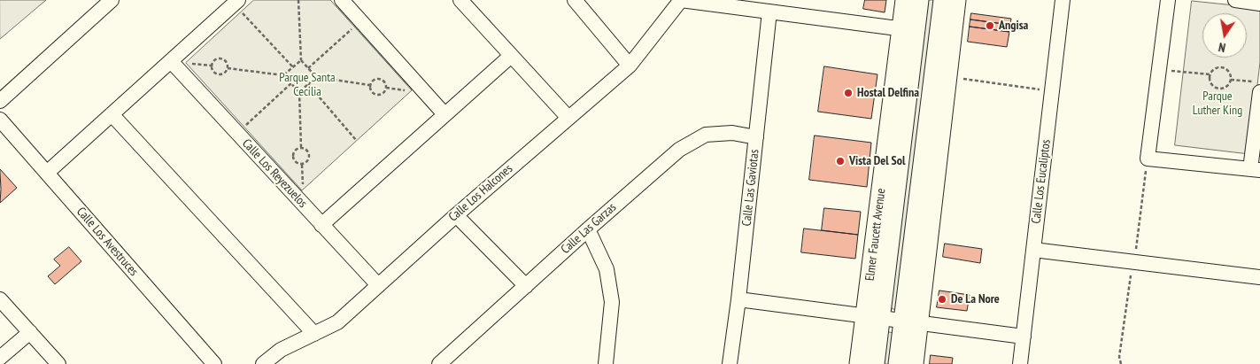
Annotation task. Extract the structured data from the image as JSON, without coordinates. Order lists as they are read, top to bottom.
{
  "streets": {
    "main road": ["Elmer Faucett Avenue"],
    "street": [
      "Calle Los Reyezuelos",
      "Calle Los Eucaliptos",
      "Calle Las Gaviotas",
      "Calle Los Halcones",
      "Calle Las Garzas",
      "Calle Los Avestruces"
    ]
  },
  "crossings": [
    ["Calle Los Reyezuelos", "Calle Los Halcones"],
    ["Calle Las Gaviotas", "Calle Las Garzas"]
  ],
  "parks": ["Parque Santa Cecilia", "Parque Luther King"],
  "places": [
    "Angisa",
    "Hostal Delfina",
    "Vista Del Sol",
    "De La Nore"
  ],
  "north": "bottom"
}
